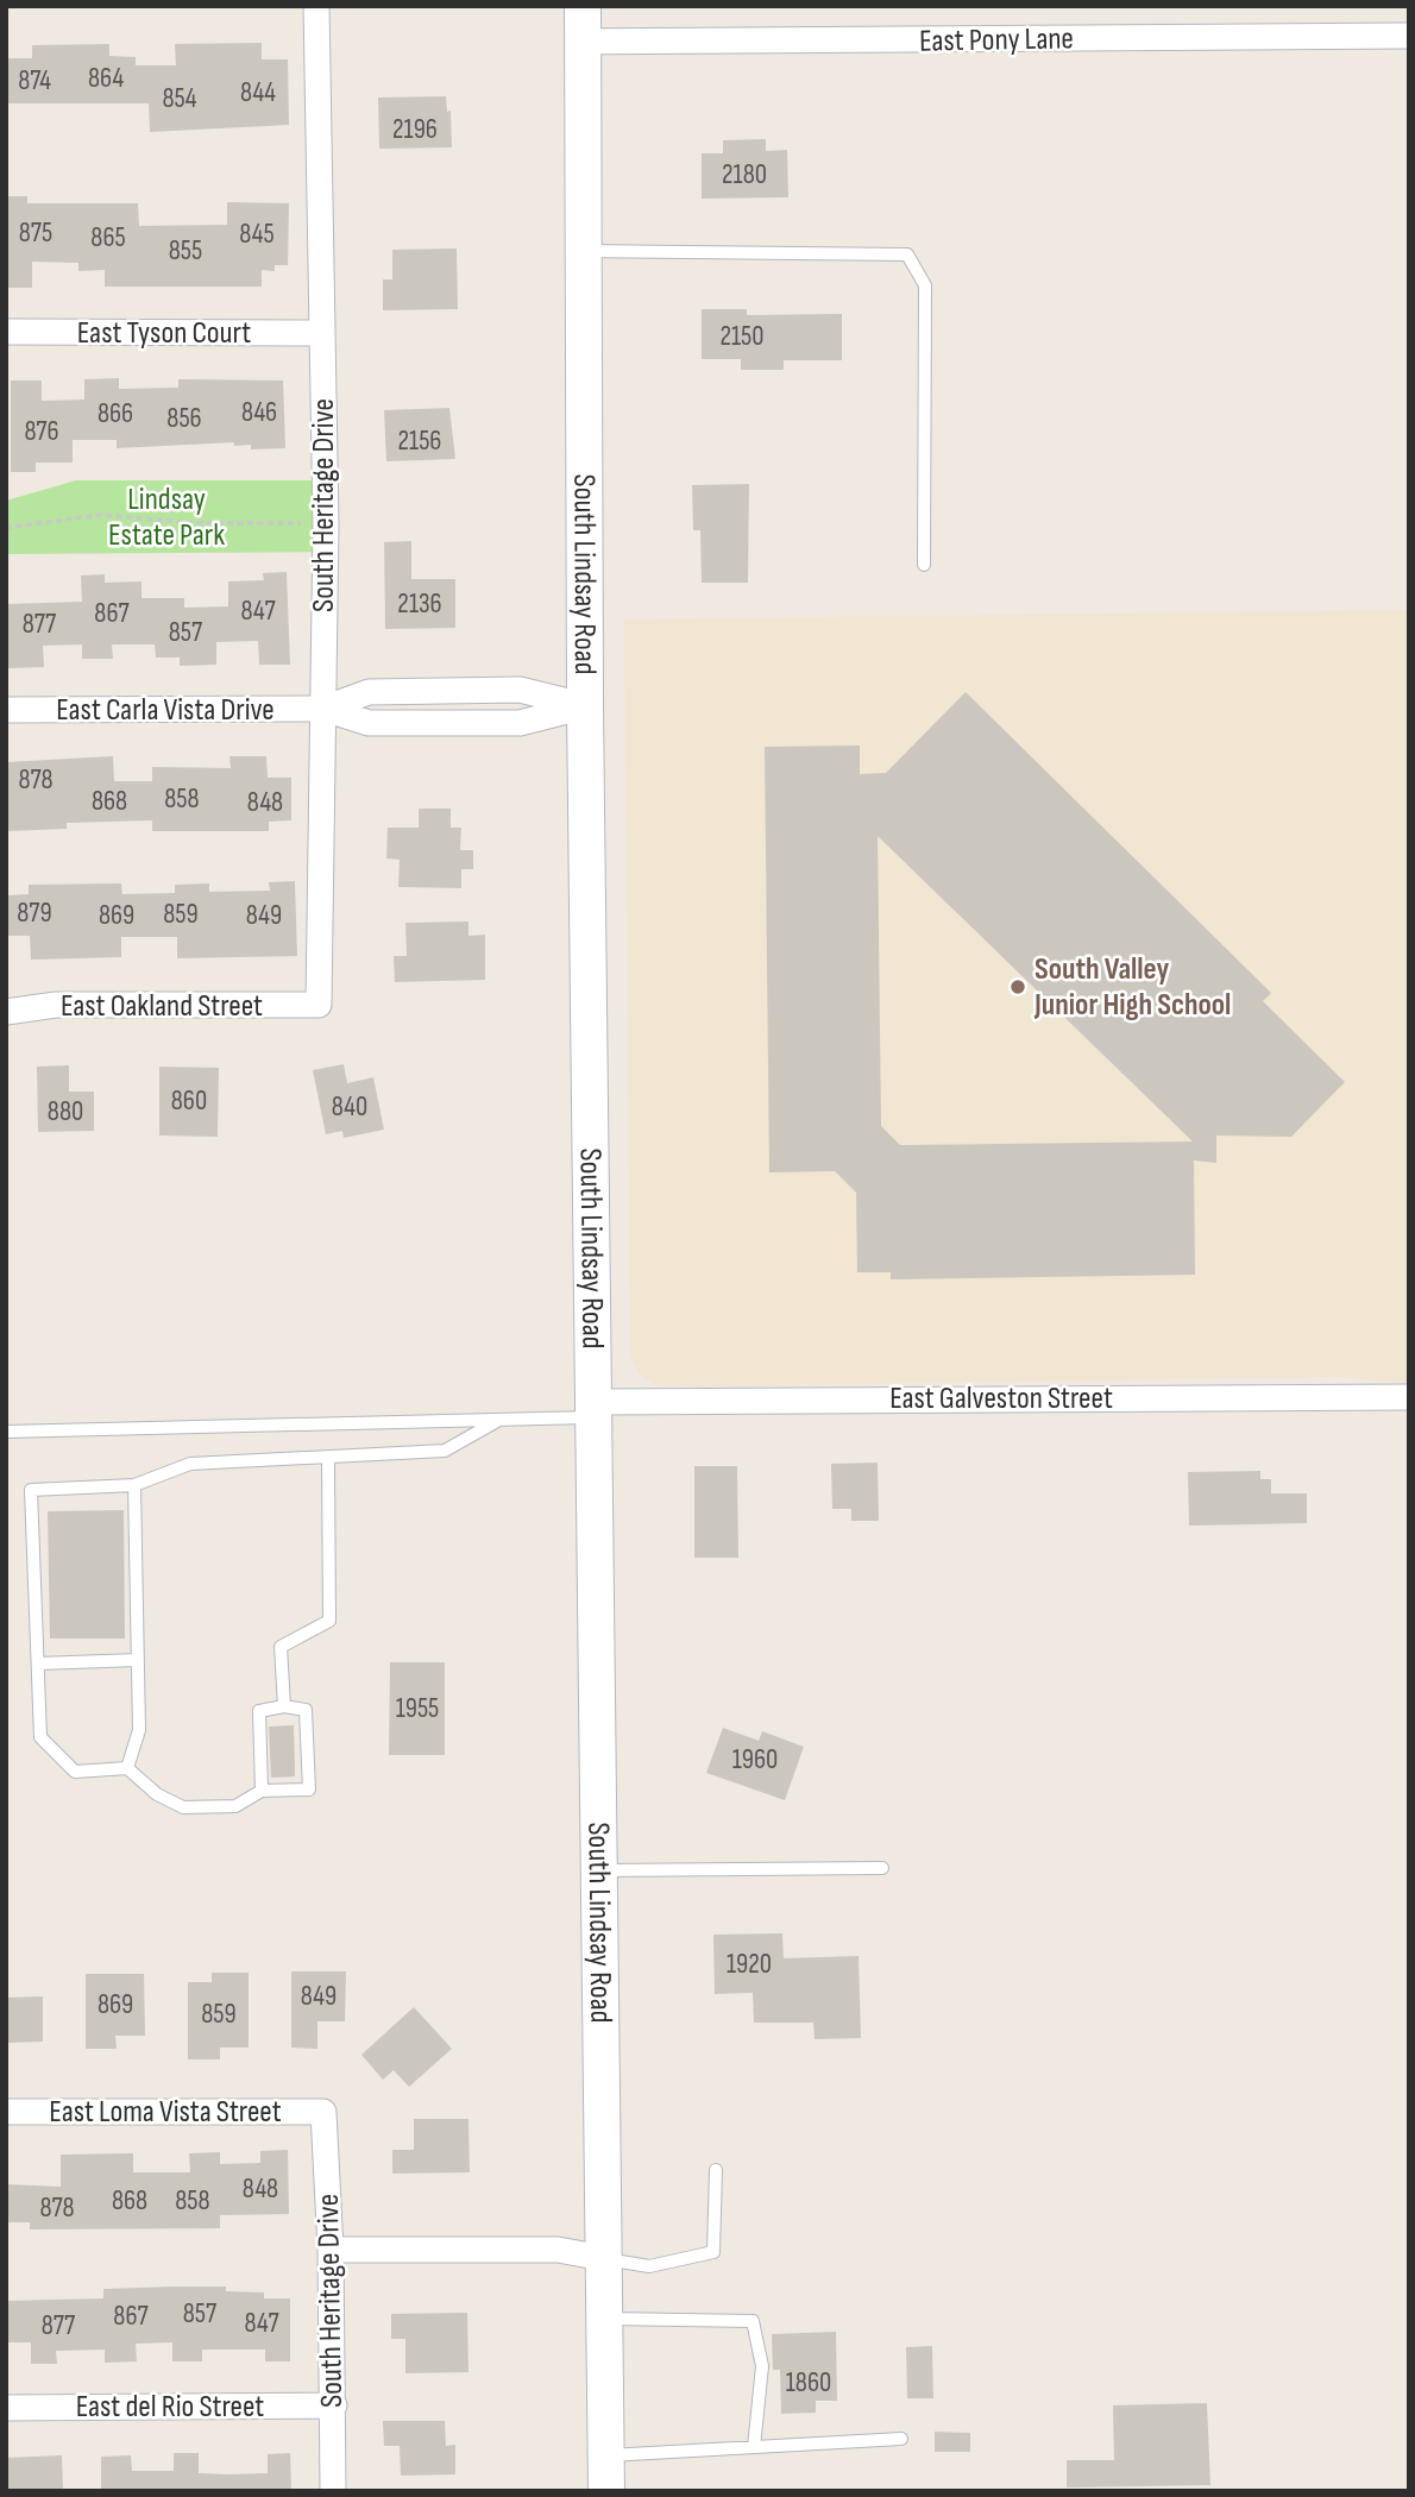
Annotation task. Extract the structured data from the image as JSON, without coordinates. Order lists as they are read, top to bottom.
{
  "streets": {
    "main road": ["South Lindsay Road"],
    "street": [
      "East Pony Lane",
      "East Tyson Court",
      "South Heritage Drive",
      "East Carla Vista Drive",
      "East Oakland Street",
      "East Galveston Street",
      "East Loma Vista Street",
      "East del Rio Street"
    ]
  },
  "crossings": [
    ["East Pony Lane", "South Lindsay Road"],
    ["East Tyson Court", "South Heritage Drive"],
    ["South Heritage Drive", "East Carla Vista Drive"],
    ["South Heritage Drive", "East Oakland Street"],
    ["South Heritage Drive", "East Loma Vista Street"],
    ["South Heritage Drive", "East del Rio Street"],
    ["South Lindsay Road", "East Carla Vista Drive"],
    ["South Lindsay Road", "East Galveston Street"]
  ],
  "parks": ["Lindsay Estate Park"],
  "places": ["South Valley Junior High School"],
  "house_numbers": [
    "864",
    "874",
    "844",
    "854",
    "2196",
    "2180",
    "875",
    "845",
    "865",
    "855",
    "2150",
    "846",
    "866",
    "856",
    "876",
    "2156",
    "2136",
    "847",
    "867",
    "877",
    "857",
    "878",
    "858",
    "868",
    "848",
    "879",
    "859",
    "869",
    "849",
    "860",
    "840",
    "880",
    "1955",
    "1960",
    "1920",
    "849",
    "869",
    "859",
    "848",
    "868",
    "858",
    "878",
    "857",
    "867",
    "847",
    "877",
    "1860"
  ]
}
